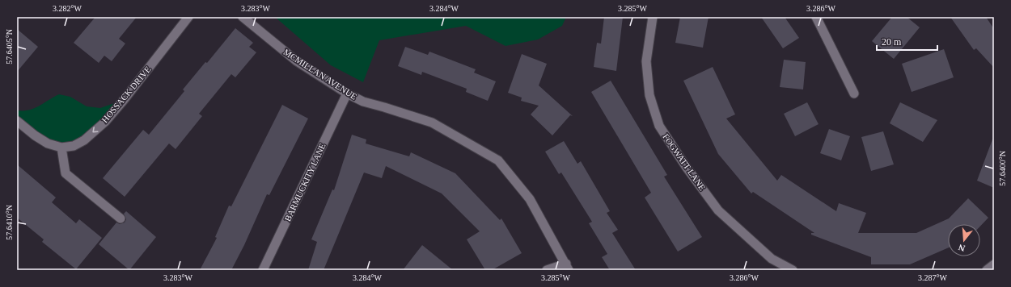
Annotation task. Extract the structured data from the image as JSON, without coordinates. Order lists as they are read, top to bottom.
{
  "streets": {
    "street": [
      "MCMILLAN AVENUE",
      "HOSSACK DRIVE",
      "FOGWATT LANE",
      "BARMUCKITY LANE"
    ]
  },
  "crossings": [
    ["MCMILLAN AVENUE", "BARMUCKITY LANE"]
  ],
  "one_way": ["HOSSACK DRIVE"],
  "scale_bar": "20 m",
  "north": "bottom",
  "coordinates": [
    "3.282°W",
    "3.283°W",
    "3.284°W",
    "3.285°W",
    "3.286°W",
    "57.6405°N",
    "57.6400°N",
    "57.6410°N",
    "3.287°W"
  ]
}
